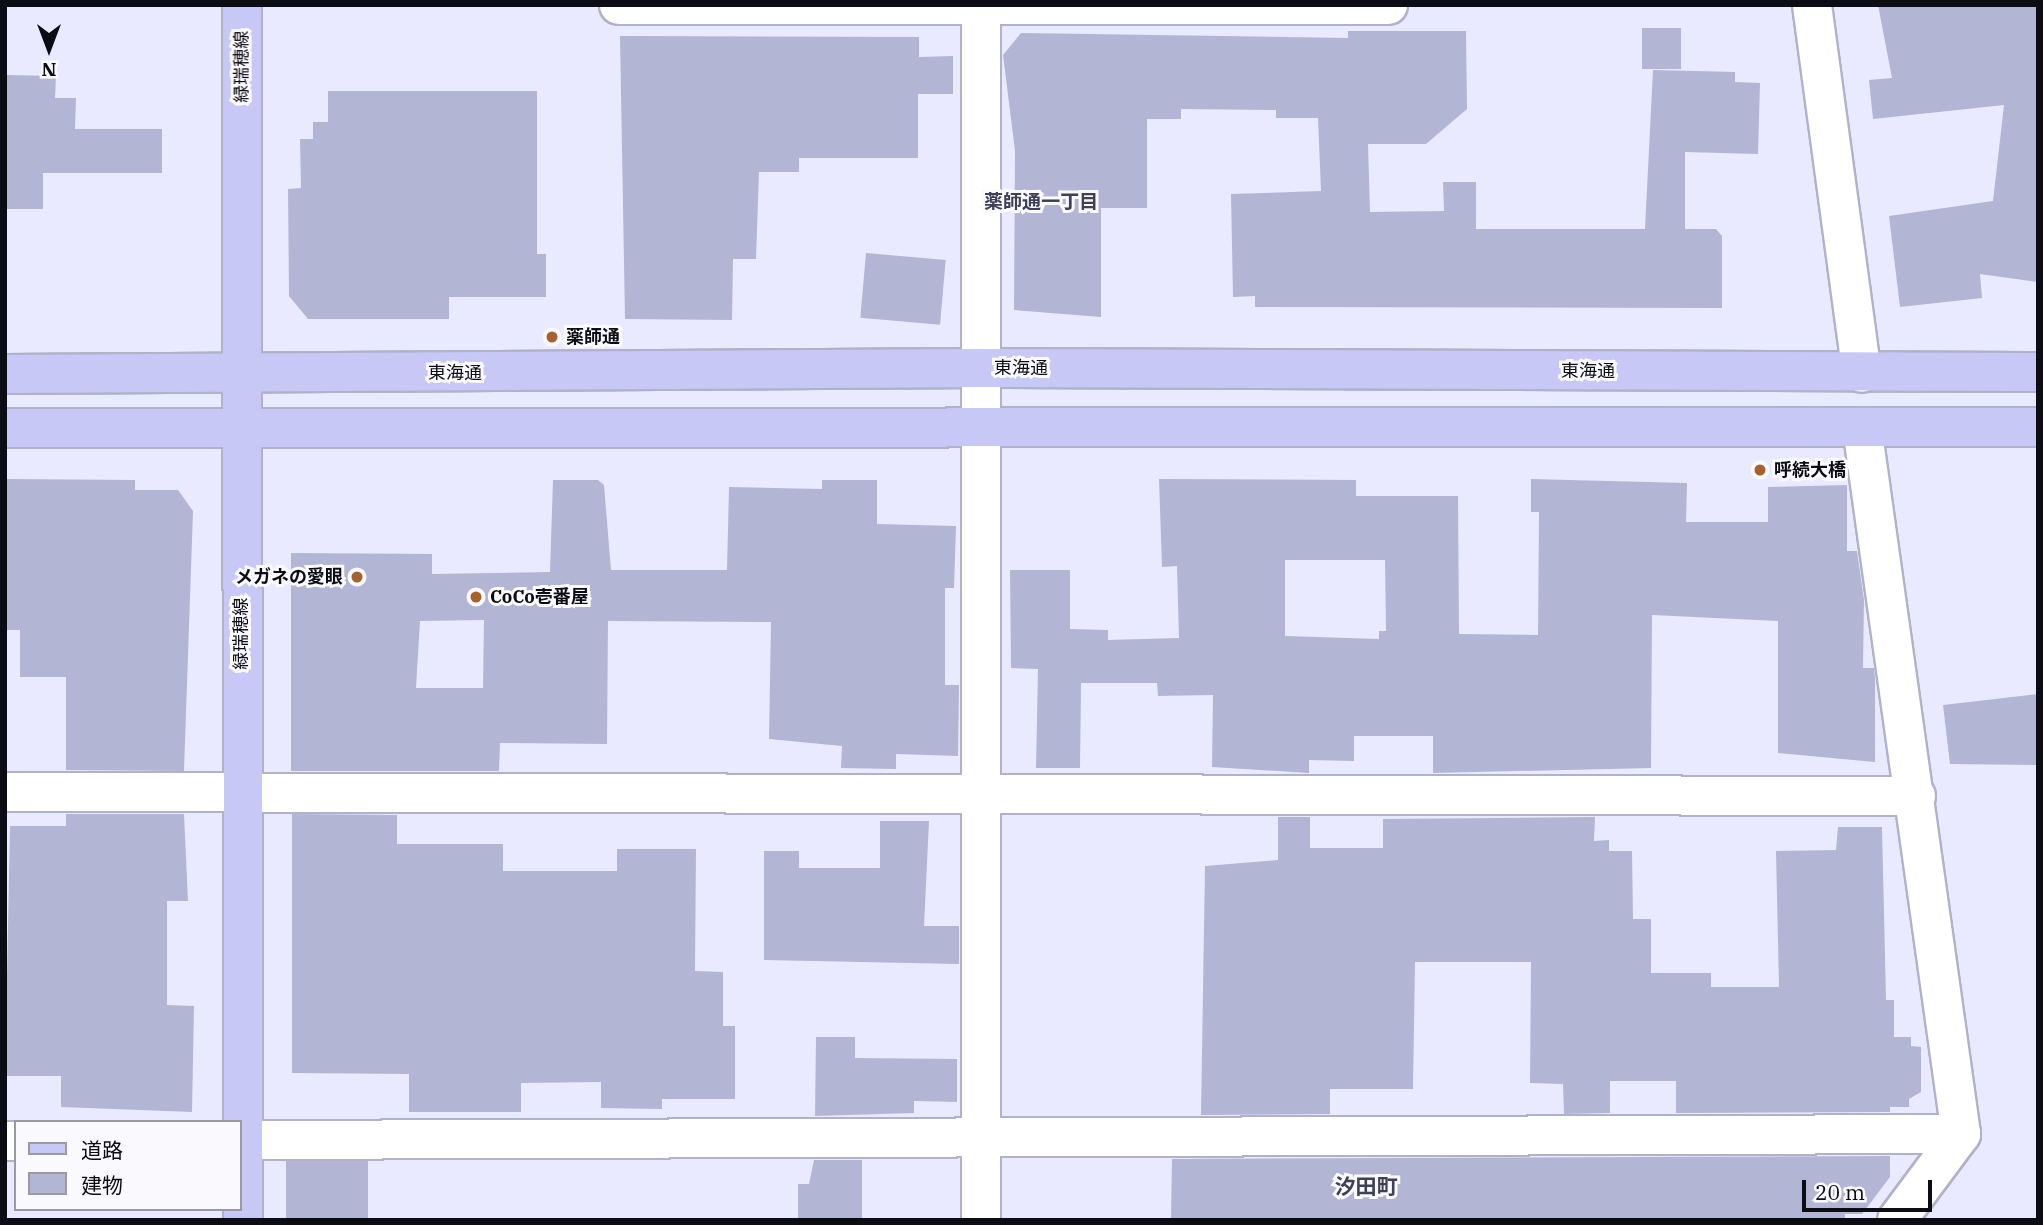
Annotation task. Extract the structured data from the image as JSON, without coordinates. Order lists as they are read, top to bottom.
{
  "streets": {
    "main road": ["緑瑞穂線", "東海通"]
  },
  "crossings": [
    ["緑瑞穂線", "東海通"]
  ],
  "districts": ["薬師通一丁目", "汐田町"],
  "places": [
    "薬師通",
    "呼続大橋",
    "メガネの愛眼",
    "CoCo壱番屋"
  ],
  "legend": ["道路", "建物"],
  "scale_bar": "20 m",
  "north": "bottom"
}
